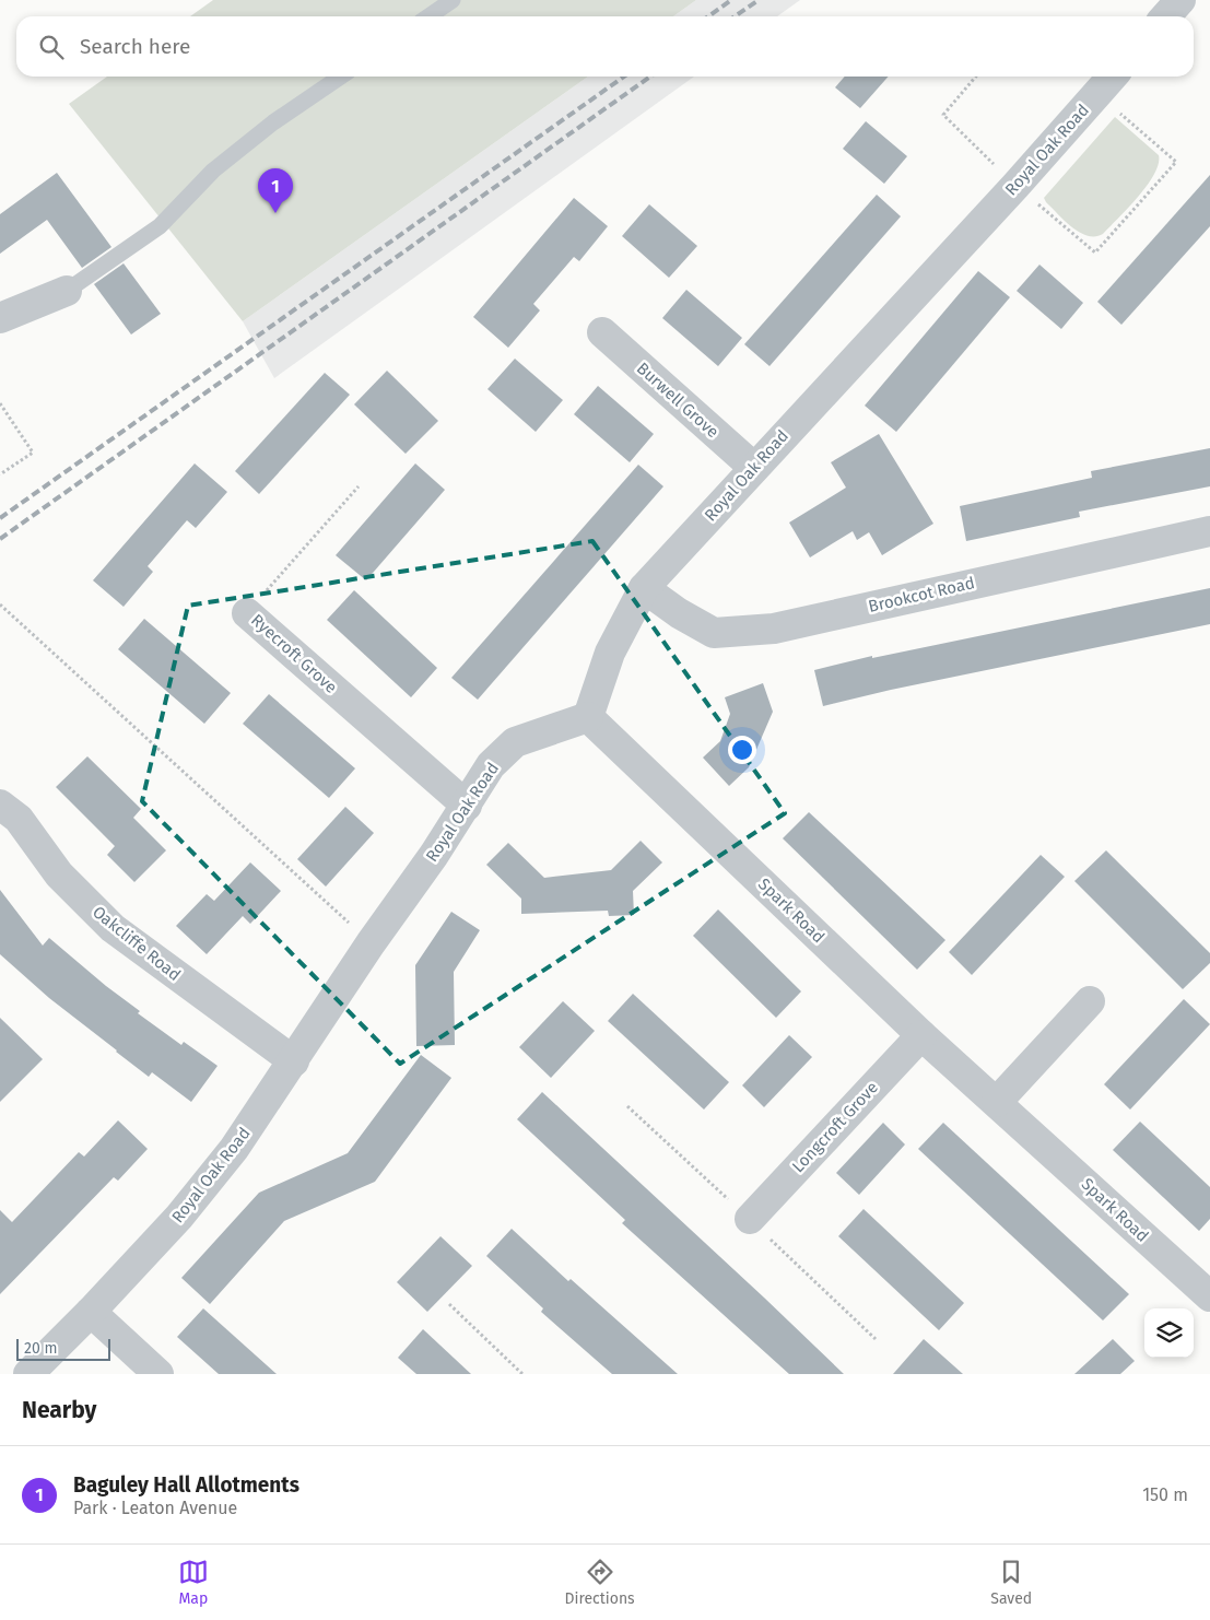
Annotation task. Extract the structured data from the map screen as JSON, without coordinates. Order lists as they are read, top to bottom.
{
  "streets": {
    "street": [
      "Royal Oak Road",
      "Burwell Grove",
      "Brookcot Road",
      "Ryecroft Grove",
      "Spark Road",
      "Oakcliffe Road",
      "Longcroft Grove"
    ]
  },
  "crossings": [
    ["Royal Oak Road", "Burwell Grove"],
    ["Royal Oak Road", "Brookcot Road"],
    ["Royal Oak Road", "Ryecroft Grove"],
    ["Royal Oak Road", "Spark Road"],
    ["Royal Oak Road", "Oakcliffe Road"],
    ["Spark Road", "Longcroft Grove"]
  ],
  "scale_bar": "20 m",
  "page": {
    "search": "Search here",
    "pins": "1",
    "scale": "20 m",
    "heading": "Nearby",
    "list": [
      {
        "mark": "1",
        "name": "Baguley Hall Allotments",
        "note": "Park · Leaton Avenue",
        "value": "150 m"
      }
    ],
    "nav": ["Map", "Directions", "Saved"]
  }
}
